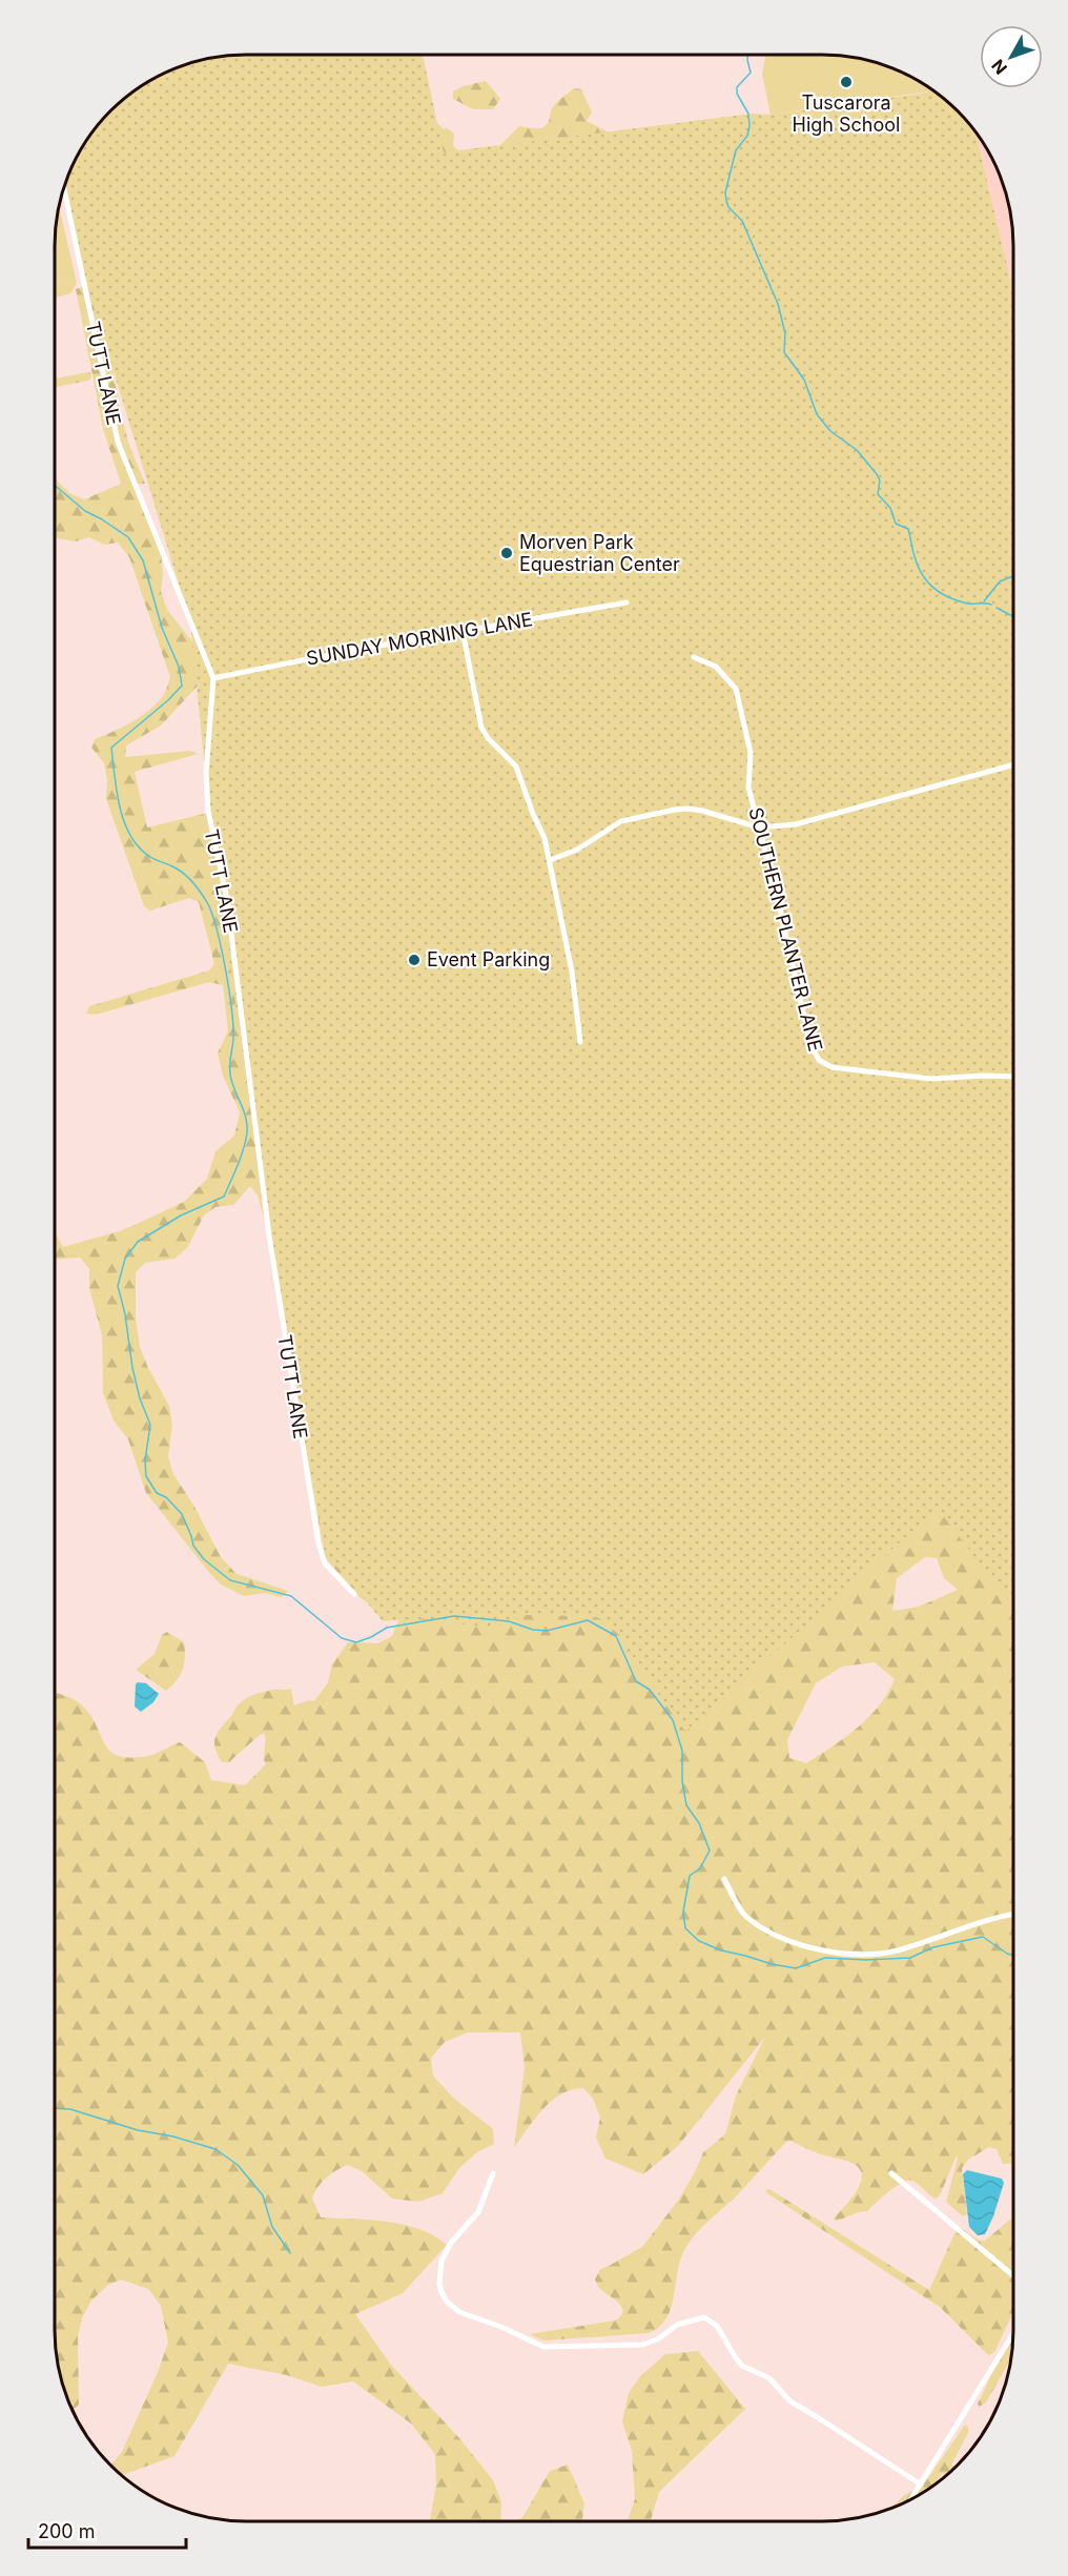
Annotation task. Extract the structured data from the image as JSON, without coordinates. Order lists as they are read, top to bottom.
{
  "streets": {
    "street": ["TUTT LANE", "SUNDAY MORNING LANE", "SOUTHERN PLANTER LANE"]
  },
  "crossings": [
    ["TUTT LANE", "SUNDAY MORNING LANE"]
  ],
  "places": ["Tuscarora High School", "Morven Park Equestrian Center", "Event Parking"],
  "scale_bar": "200 m",
  "north": "bottom left"
}
